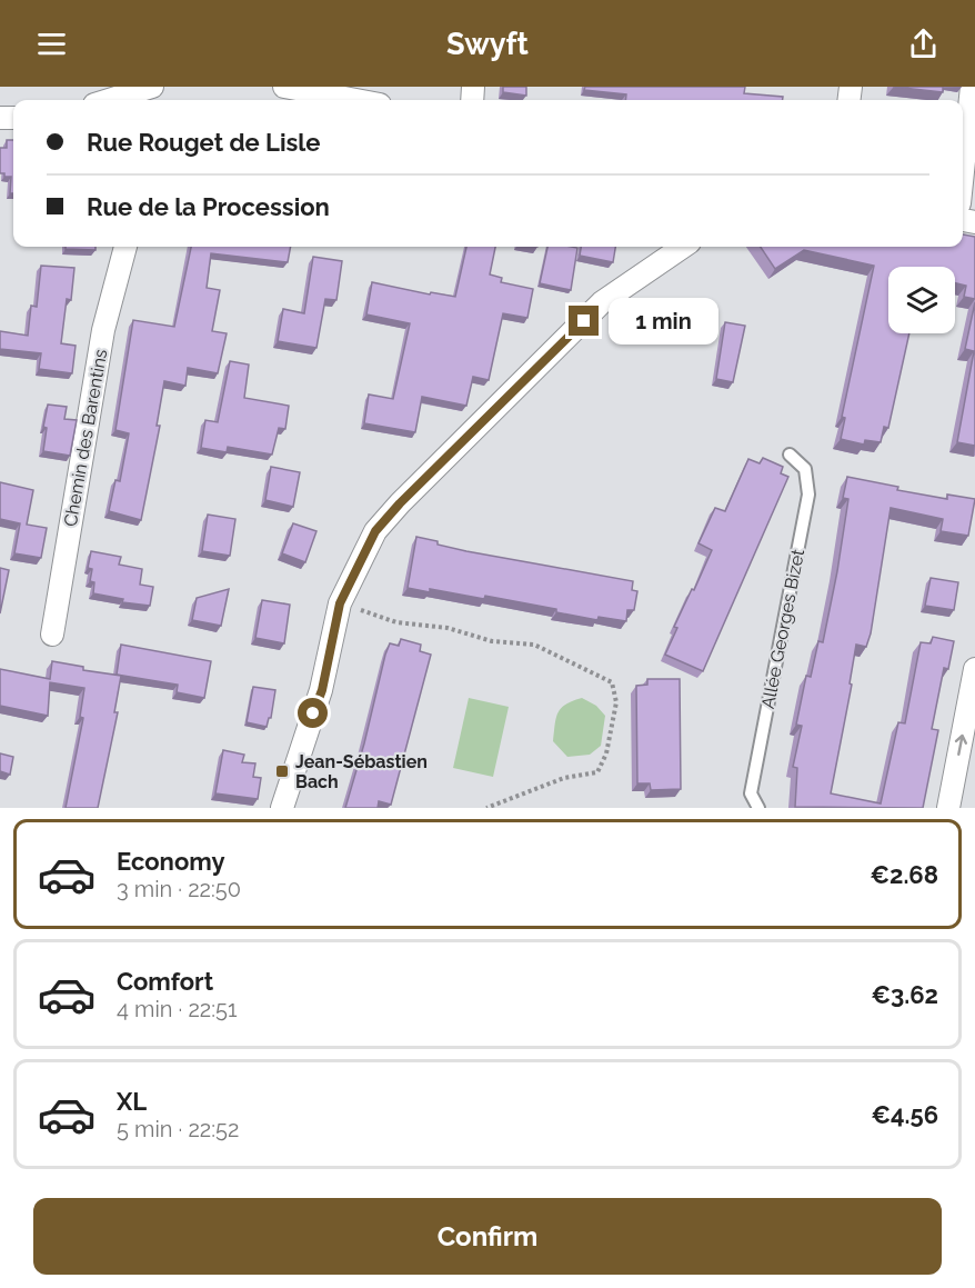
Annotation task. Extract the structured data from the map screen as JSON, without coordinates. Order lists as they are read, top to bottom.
{
  "streets": {
    "street": ["Chemin des Barentins"],
    "lane": ["Allée Georges Bizet"]
  },
  "places": {
    "transit": ["Jean-Sébastien Bach"]
  },
  "page": {
    "header": "Swyft",
    "banner": ["Rue Rouget de Lisle", "Rue de la Procession"],
    "bubble": "1 min",
    "list": [
      {
        "name": "Economy",
        "note": "3 min · 22:50",
        "value": "€2.68"
      },
      {
        "name": "Comfort",
        "note": "4 min · 22:51",
        "value": "€3.62"
      },
      {
        "name": "XL",
        "note": "5 min · 22:52",
        "value": "€4.56"
      }
    ],
    "buttons": "Confirm"
  }
}
